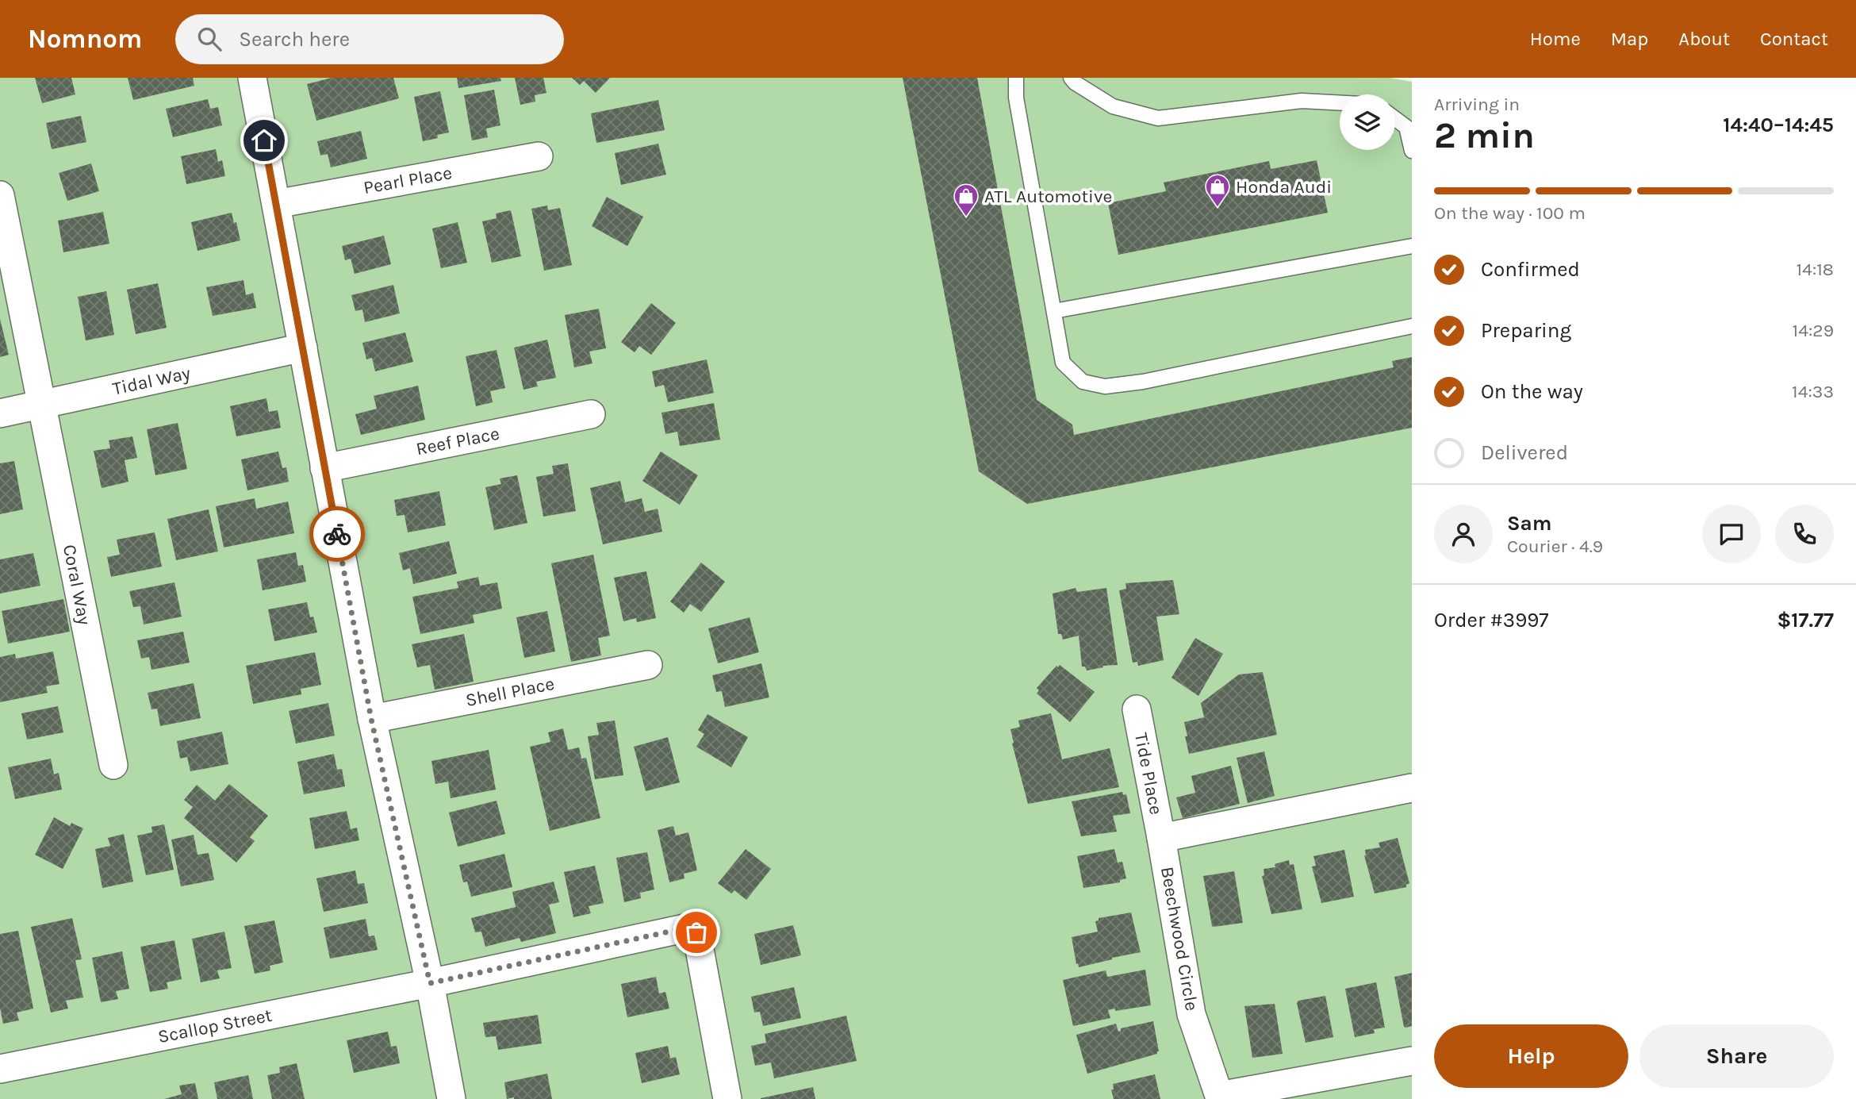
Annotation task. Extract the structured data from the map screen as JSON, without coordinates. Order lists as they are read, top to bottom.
{
  "streets": {
    "street": [
      "Pearl Place",
      "Tidal Way",
      "Reef Place",
      "Coral Way",
      "Shell Place",
      "Tide Place",
      "Beechwood Circle",
      "Scallop Street"
    ]
  },
  "crossings": [
    ["Tidal Way", "Coral Way"],
    ["Tide Place", "Beechwood Circle"]
  ],
  "places": {
    "shop": ["Honda Audi", "ATL Automotive"]
  },
  "page": {
    "header": "Nomnom",
    "search": "Search here",
    "nav": [
      "Home",
      "Map",
      "About",
      "Contact"
    ],
    "heading": ["2 min", "Arriving in", "14:40–14:45"],
    "panel": [
      "Sam",
      "Courier · 4.9",
      "Order #3997",
      "$17.77"
    ],
    "bar": "On the way · 100 m",
    "list": [
      ["Confirmed", "14:18"],
      ["Preparing", "14:29"],
      ["On the way", "14:33"],
      "Delivered"
    ],
    "buttons": ["Help", "Share"]
  }
}
